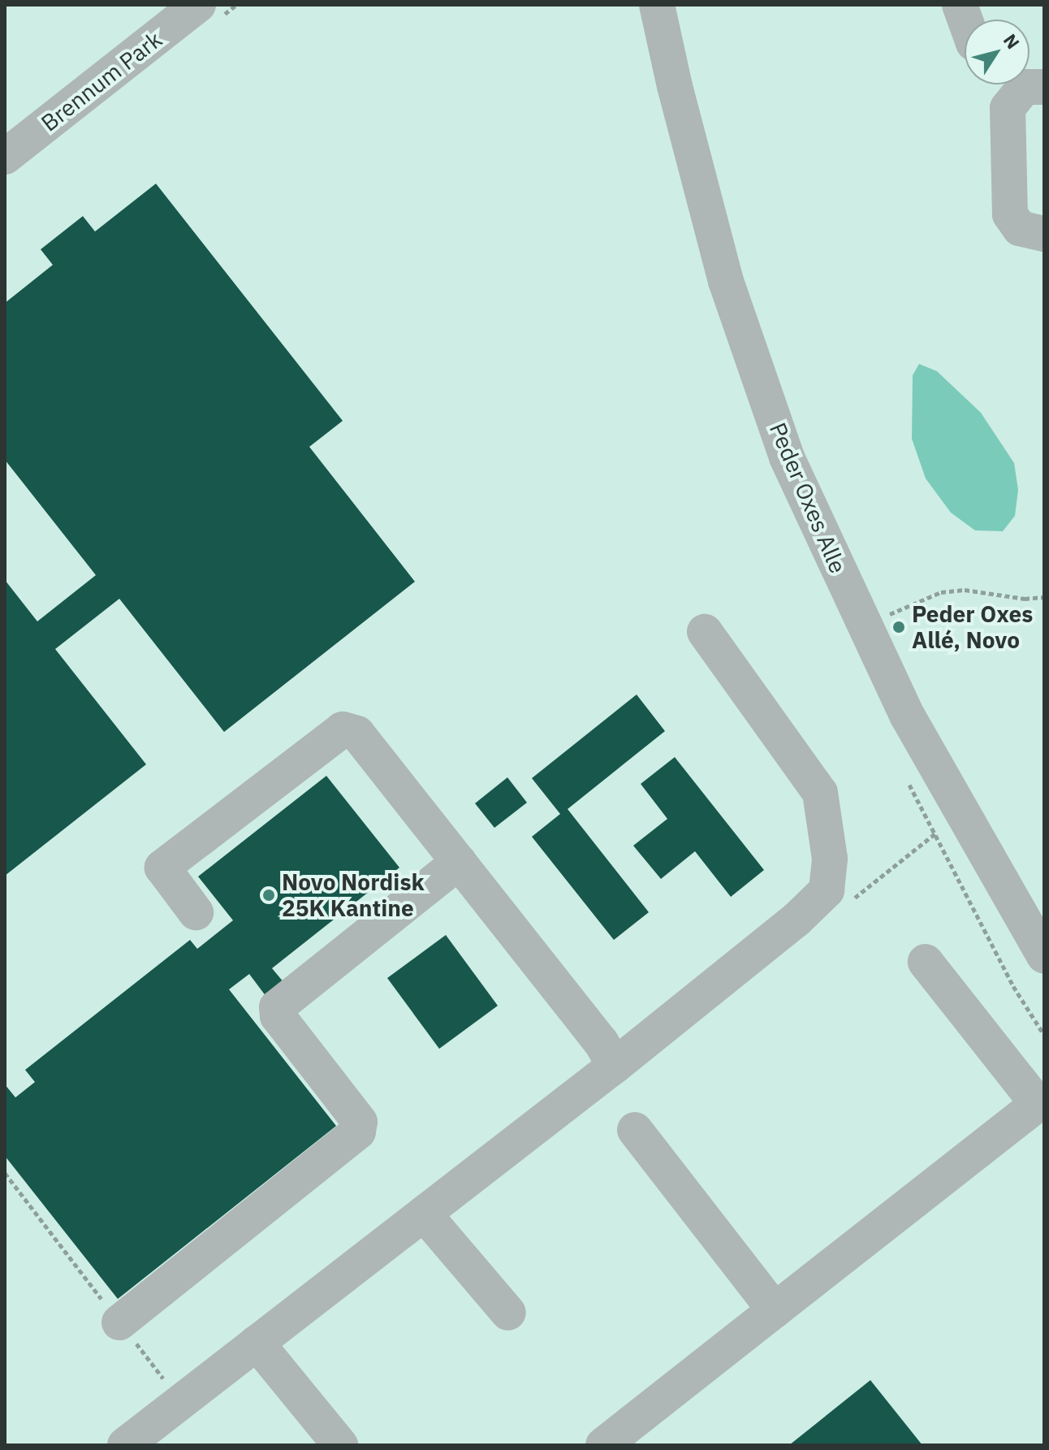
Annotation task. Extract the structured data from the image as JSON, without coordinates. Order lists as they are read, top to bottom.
{
  "streets": {
    "street": ["Brennum Park", "Peder Oxes Alle"]
  },
  "places": ["Peder Oxes Allé, Novo", "Novo Nordisk 25K Kantine"],
  "north": "top right"
}
